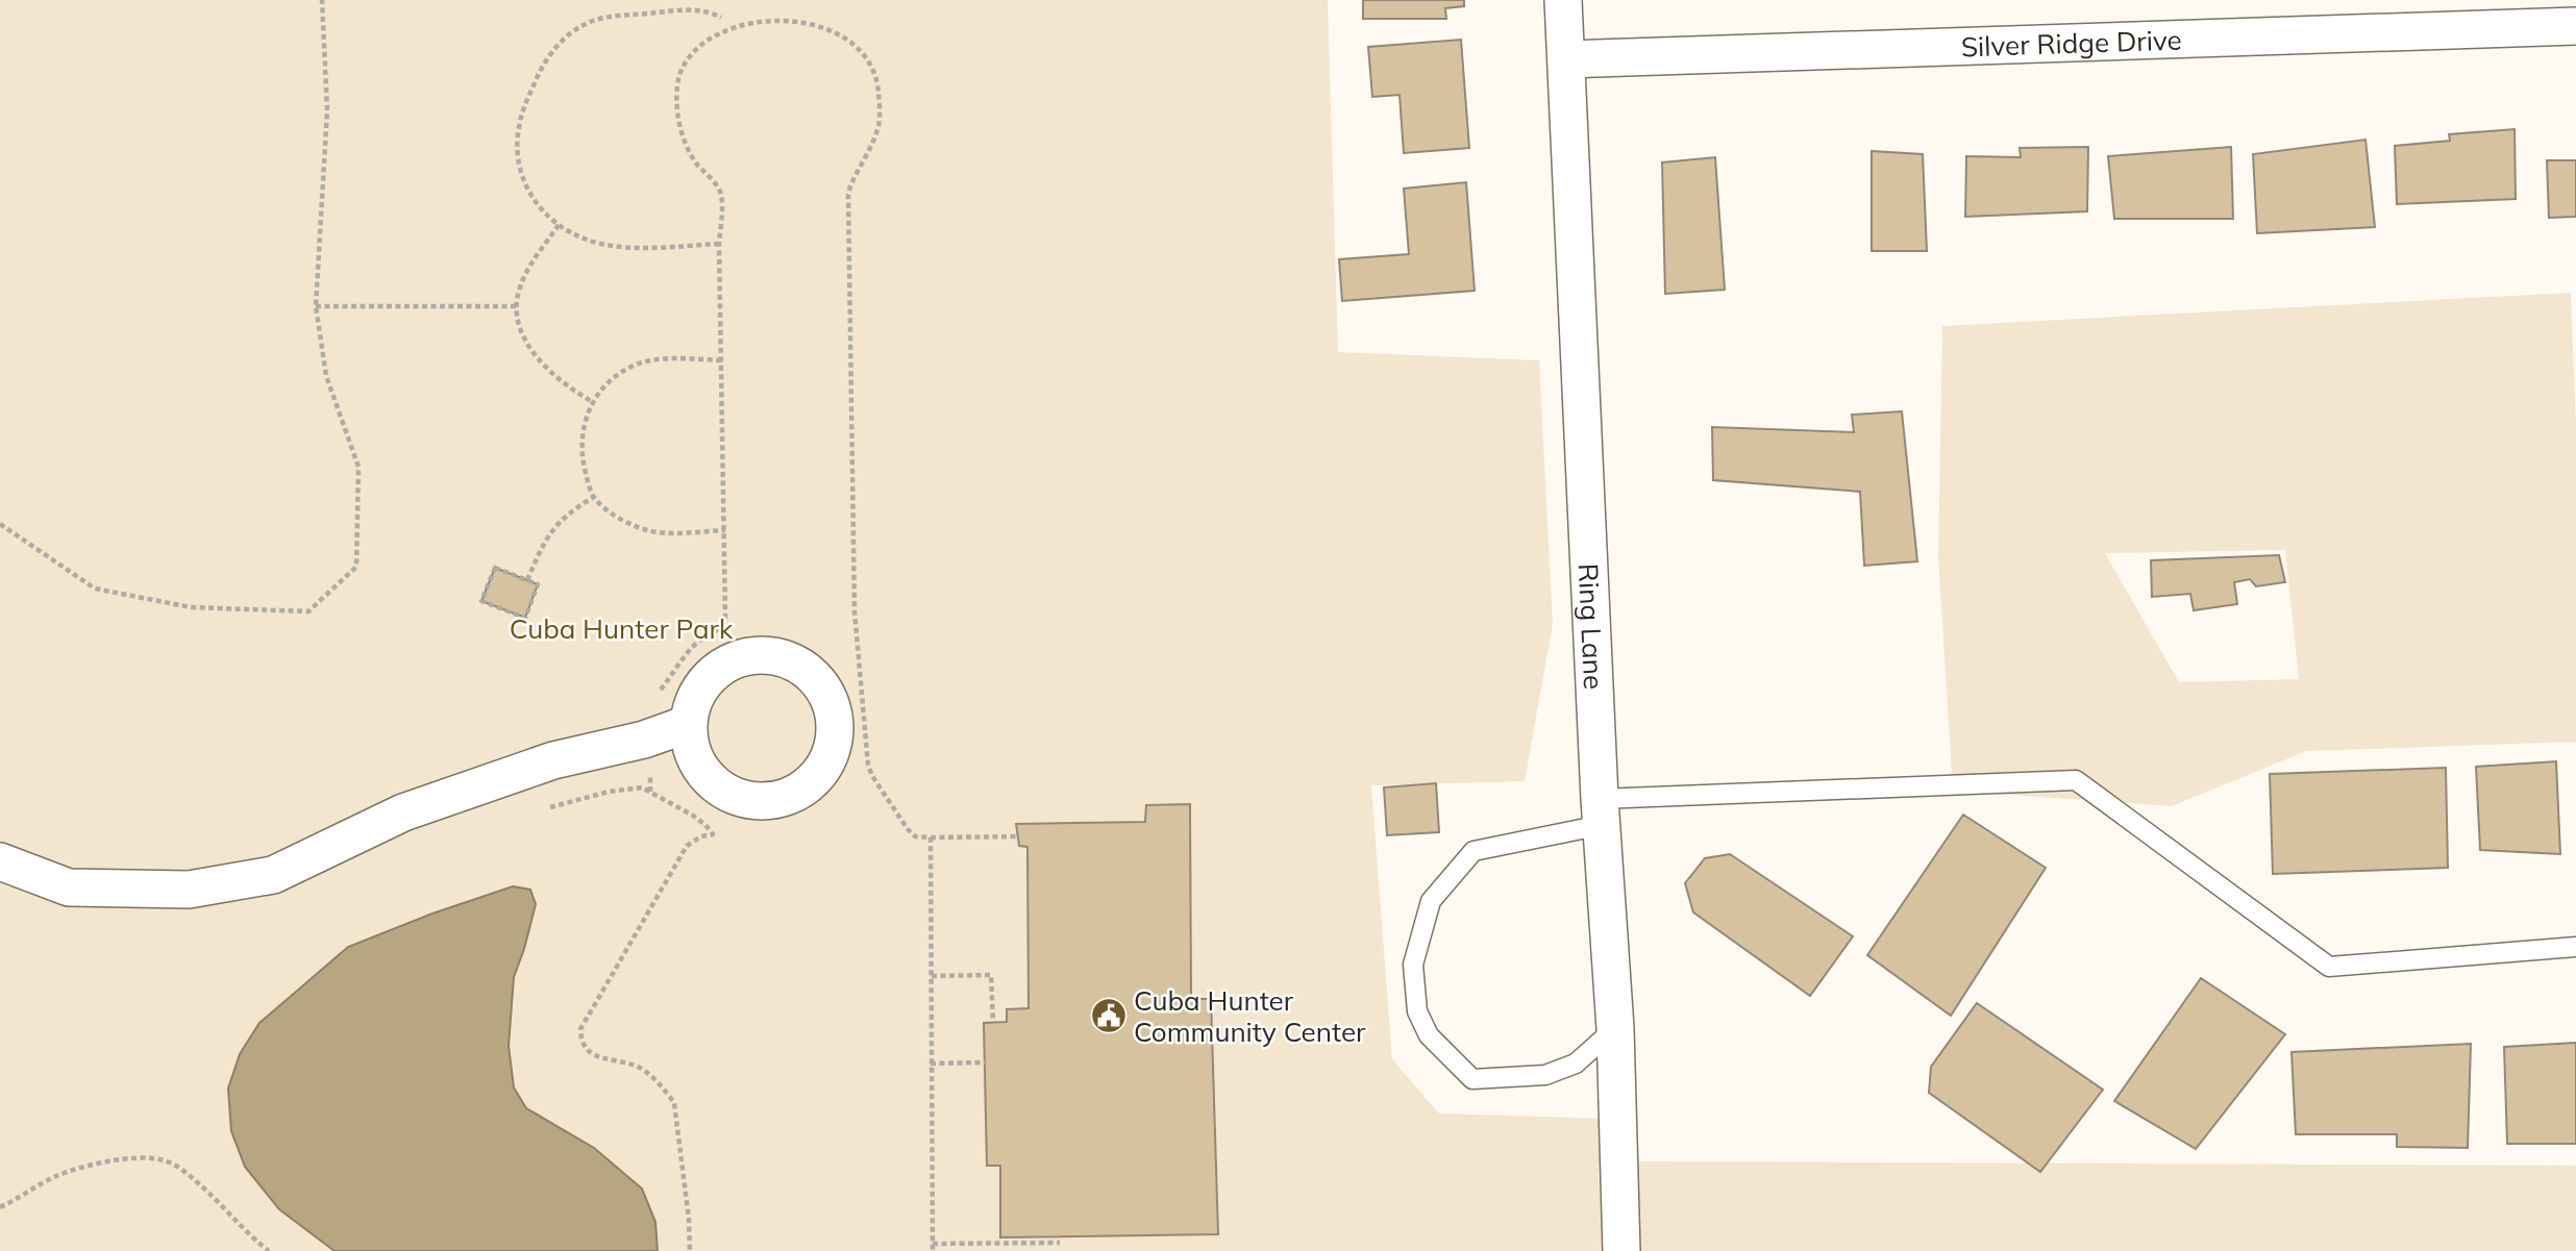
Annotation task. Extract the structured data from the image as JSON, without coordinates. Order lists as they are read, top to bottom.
{
  "streets": {
    "street": ["Silver Ridge Drive", "Ring Lane"]
  },
  "crossings": [
    ["Silver Ridge Drive", "Ring Lane"]
  ],
  "parks": ["Cuba Hunter Park"],
  "places": {
    "public building": ["Cuba Hunter Community Center"]
  }
}
